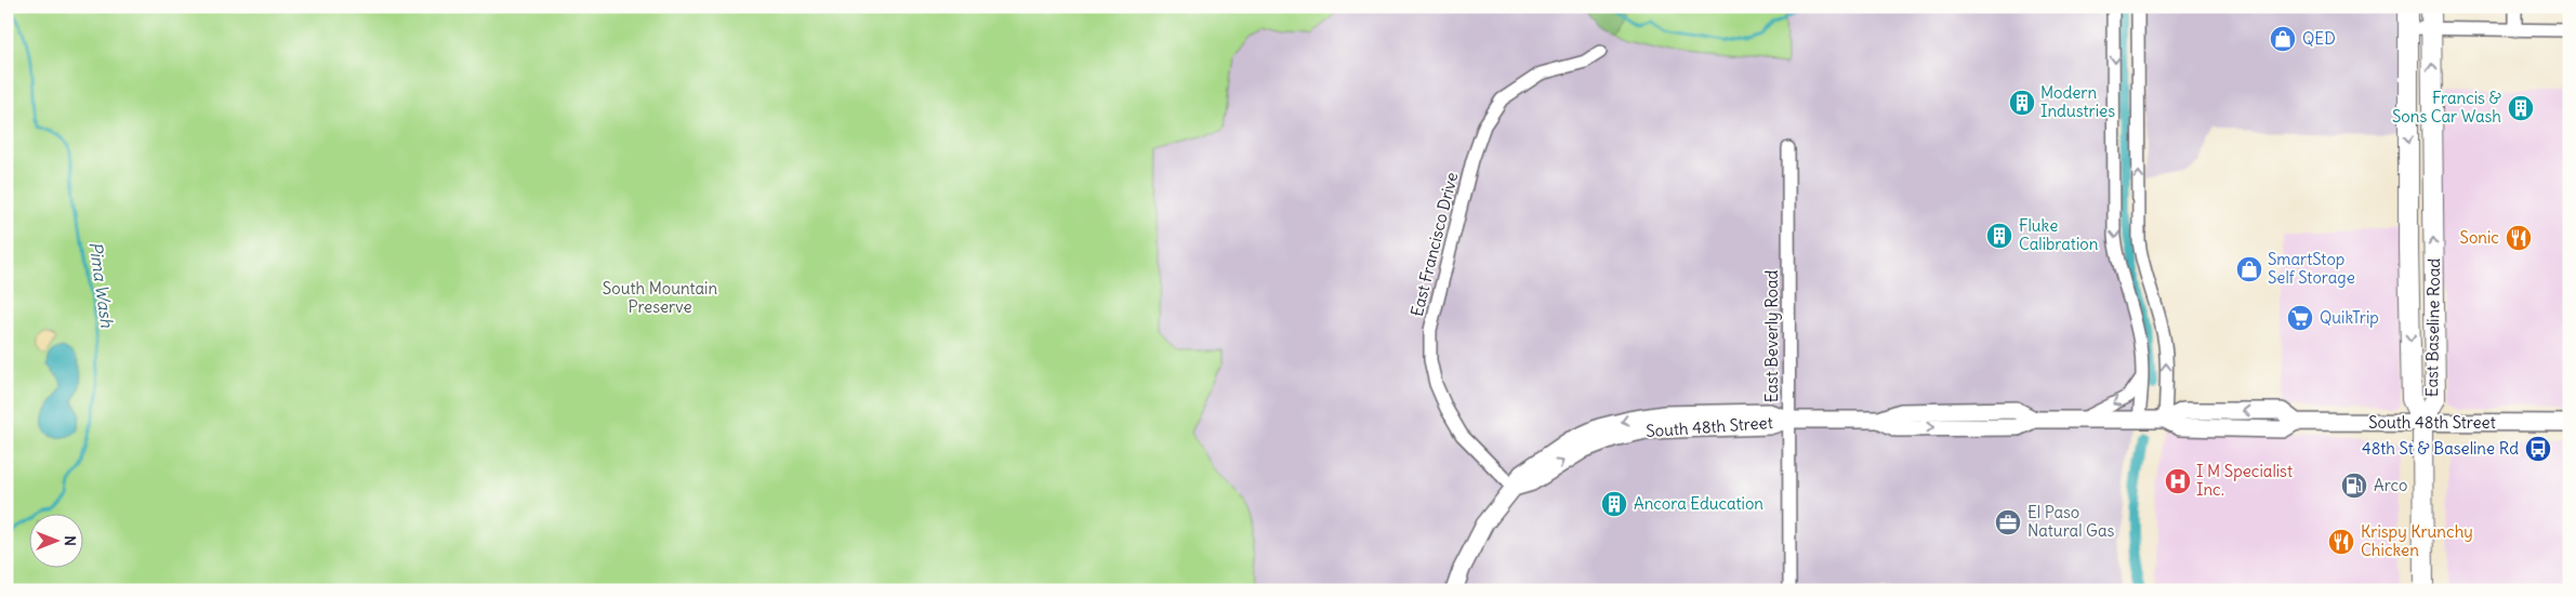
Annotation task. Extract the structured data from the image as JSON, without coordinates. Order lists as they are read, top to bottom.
{
  "streets": {
    "main road": ["East Baseline Road", "South 48th Street"],
    "street": ["East Francisco Drive", "East Beverly Road"]
  },
  "crossings": [
    ["East Francisco Drive", "South 48th Street"],
    ["East Baseline Road", "South 48th Street"],
    ["East Beverly Road", "South 48th Street"]
  ],
  "water": ["Pima Wash"],
  "parks": ["South Mountain Preserve"],
  "places": {
    "shop": ["QED", "SmartStop Self Storage"],
    "building": [
      "Modern Industries",
      "Francis & Sons Car Wash",
      "Fluke Calibration",
      "Ancora Education"
    ],
    "restaurant": ["Sonic", "Krispy Krunchy Chicken"],
    "supermarket": ["QuikTrip"],
    "bus stop": ["48th St & Baseline Rd"],
    "hospital": ["I M Specialist Inc."],
    "fuel station": ["Arco"],
    "office": ["El Paso Natural Gas"]
  },
  "north": "right"
}
